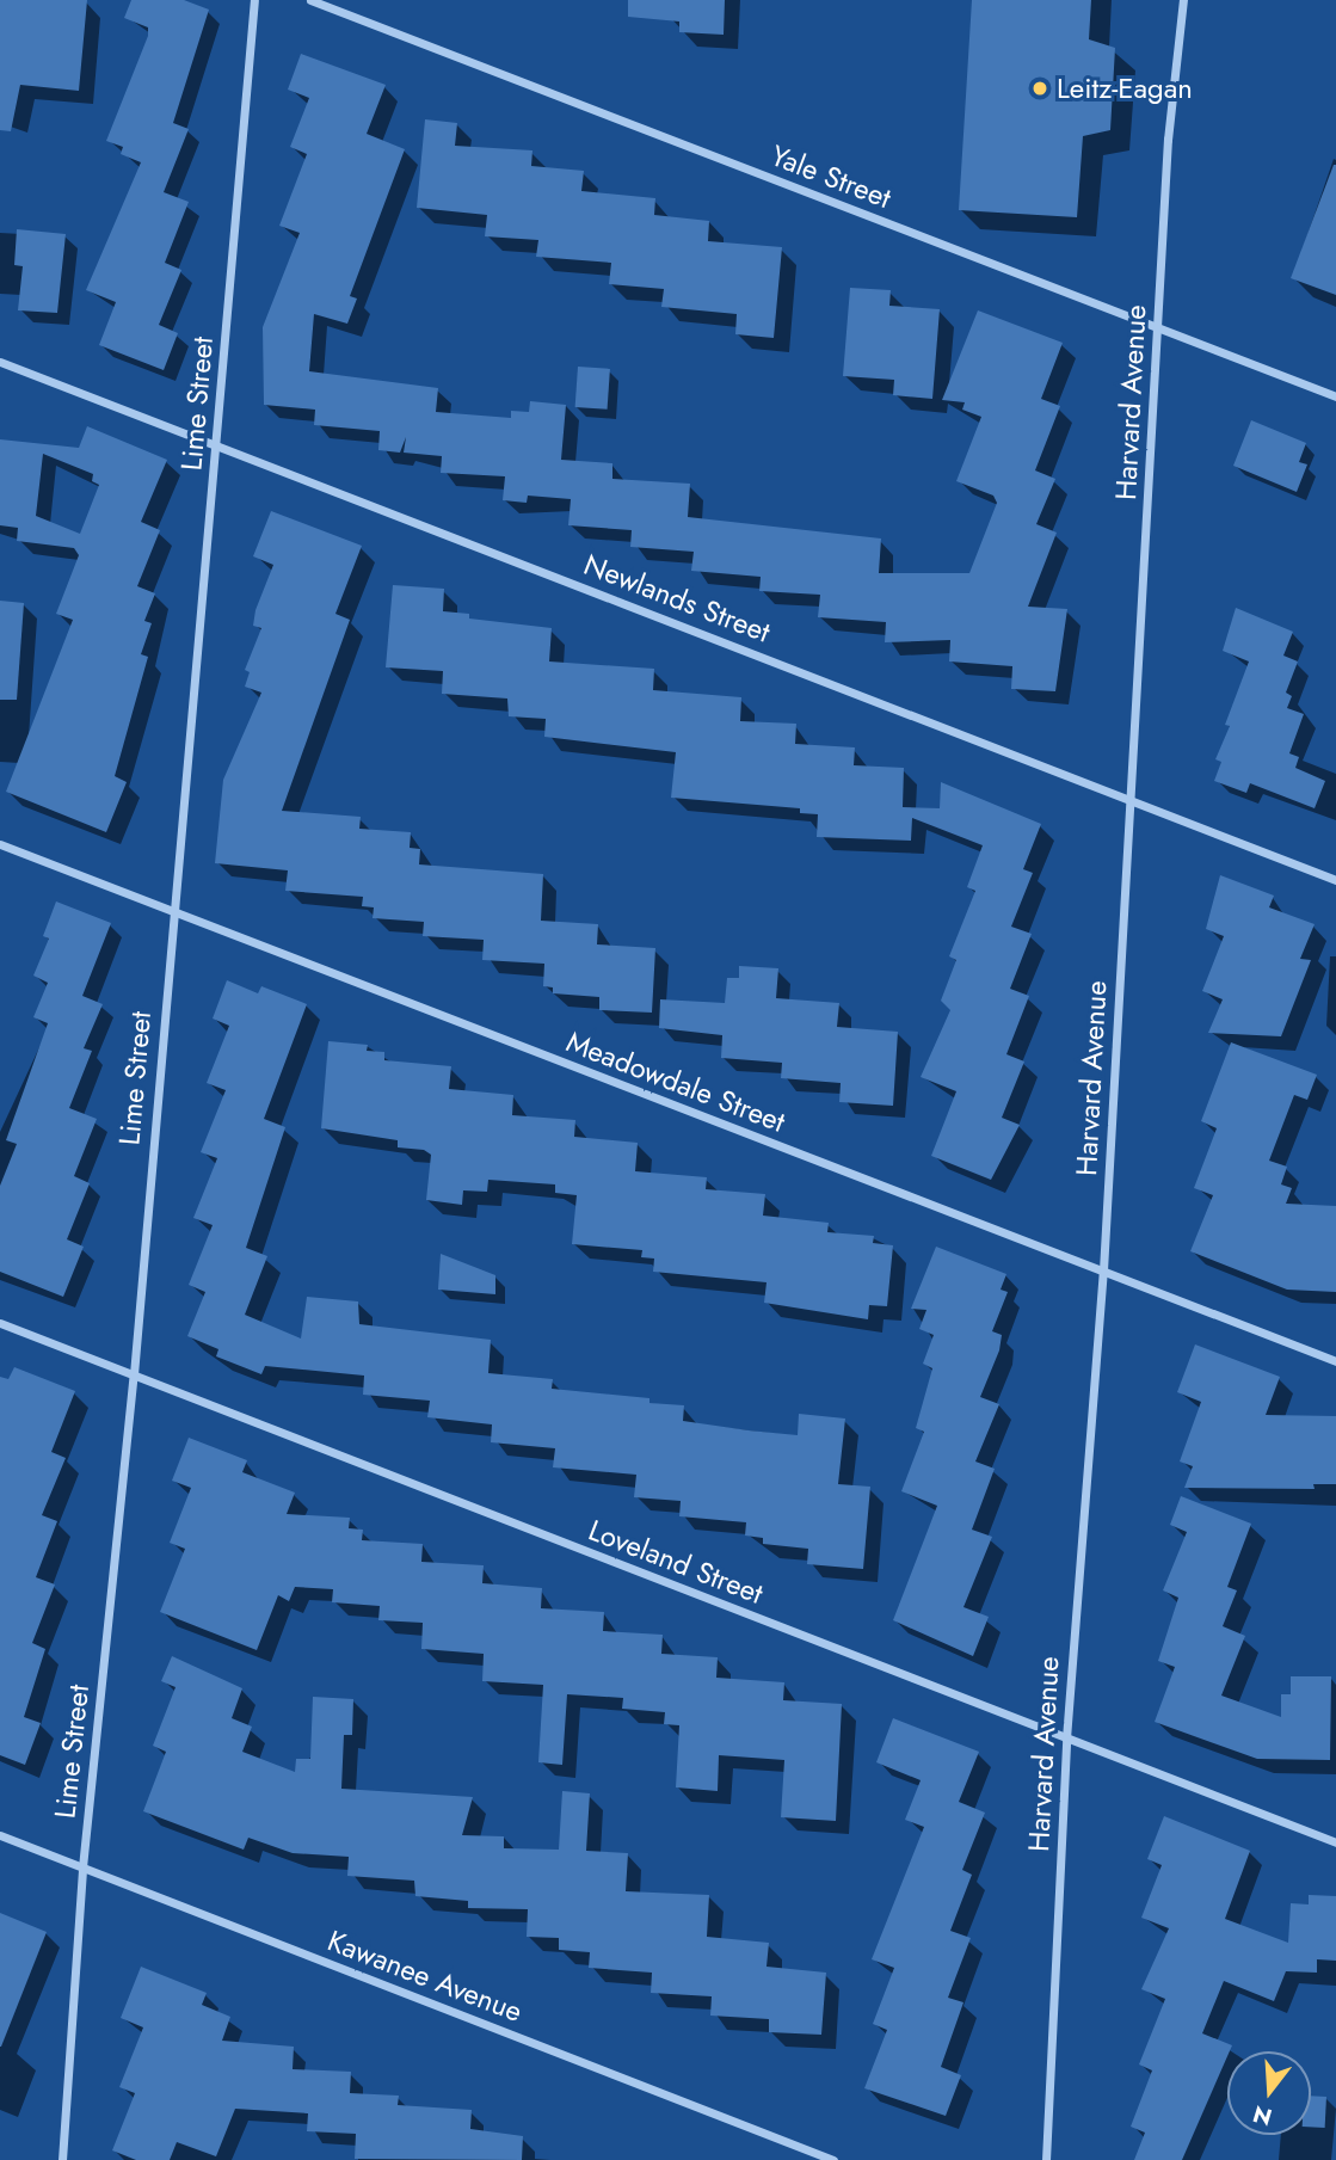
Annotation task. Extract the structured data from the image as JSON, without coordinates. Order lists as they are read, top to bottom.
{
  "streets": {
    "street": [
      "Yale Street",
      "Harvard Avenue",
      "Lime Street",
      "Newlands Street",
      "Meadowdale Street",
      "Loveland Street",
      "Kawanee Avenue"
    ]
  },
  "crossings": [
    ["Yale Street", "Harvard Avenue"],
    ["Harvard Avenue", "Newlands Street"],
    ["Harvard Avenue", "Meadowdale Street"],
    ["Harvard Avenue", "Loveland Street"],
    ["Lime Street", "Newlands Street"],
    ["Lime Street", "Meadowdale Street"],
    ["Lime Street", "Loveland Street"],
    ["Lime Street", "Kawanee Avenue"]
  ],
  "places": ["Leitz-Eagan"],
  "north": "bottom"
}
